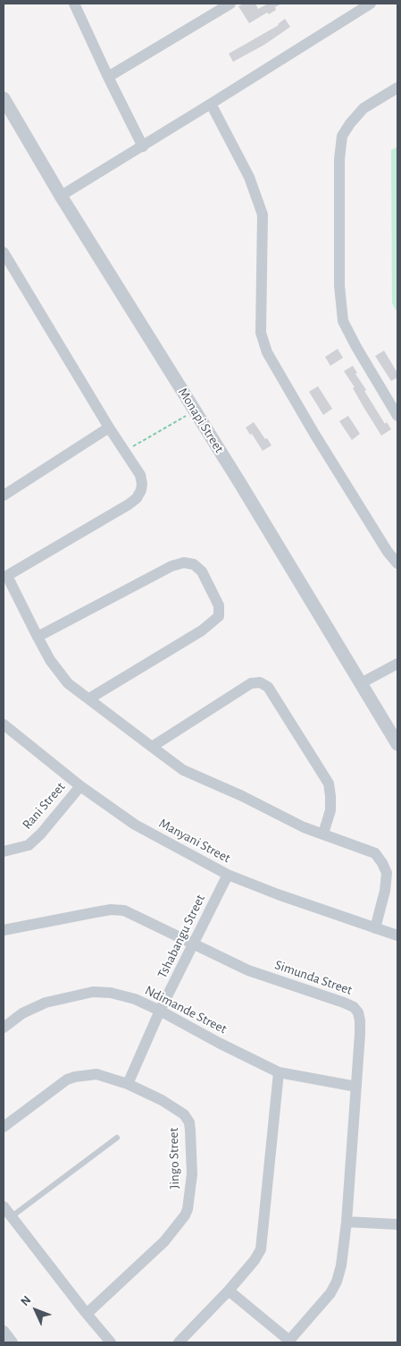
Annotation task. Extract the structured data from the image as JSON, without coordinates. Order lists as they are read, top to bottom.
{
  "streets": {
    "street": [
      "Monapi Street",
      "Rani Street",
      "Manyani Street",
      "Tshabangu Street",
      "Simunda Street",
      "Ndimande Street",
      "Jingo Street"
    ]
  },
  "crossings": [
    ["Rani Street", "Manyani Street"],
    ["Manyani Street", "Tshabangu Street"],
    ["Tshabangu Street", "Simunda Street"],
    ["Tshabangu Street", "Ndimande Street"],
    ["Tshabangu Street", "Jingo Street"],
    ["Simunda Street", "Ndimande Street"]
  ],
  "north": "top left"
}
